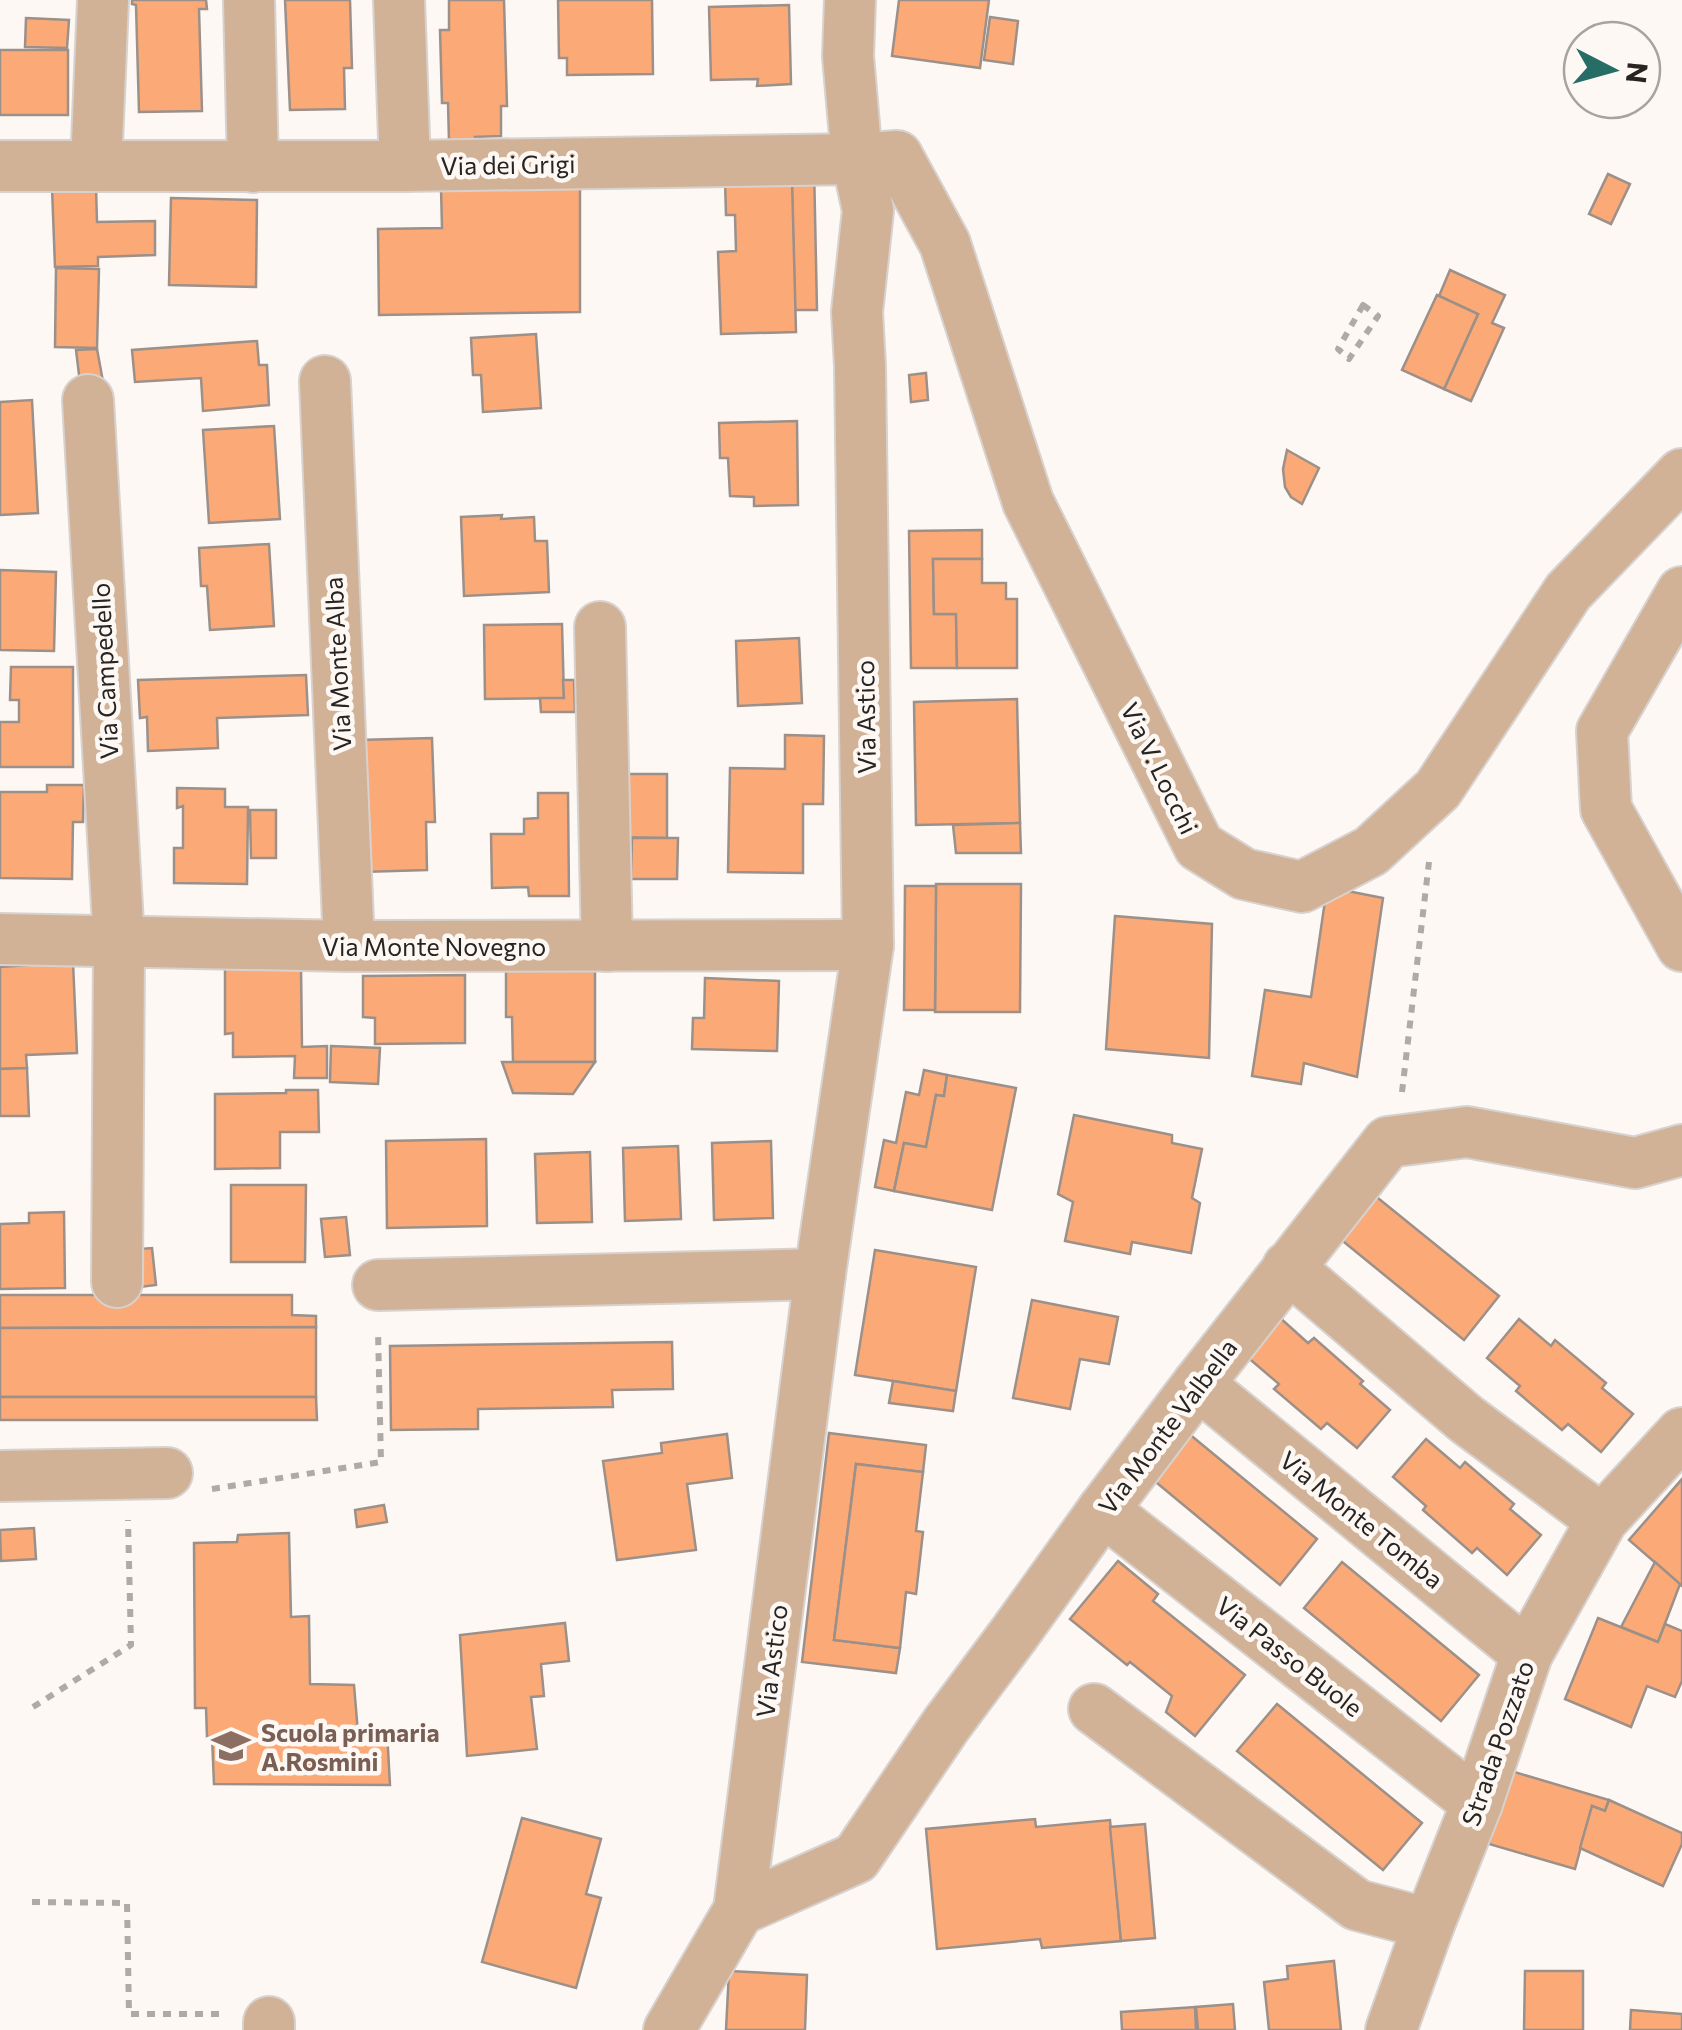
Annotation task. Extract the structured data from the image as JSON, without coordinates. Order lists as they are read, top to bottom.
{
  "streets": {
    "street": [
      "Via dei Grigi",
      "Via Monte Alba",
      "Via Campedello",
      "Via Astico",
      "Via V. Locchi",
      "Via Monte Novegno",
      "Via Monte Valbella",
      "Via Monte Tomba",
      "Via Passo Buole",
      "Strada Pozzato"
    ]
  },
  "crossings": [
    ["Via dei Grigi", "Via Astico"],
    ["Via dei Grigi", "Via V. Locchi"],
    ["Via Monte Alba", "Via Monte Novegno"],
    ["Via Campedello", "Via Monte Novegno"],
    ["Via Astico", "Via V. Locchi"],
    ["Via Astico", "Via Monte Novegno"],
    ["Via Astico", "Via Monte Valbella"],
    ["Via Monte Valbella", "Via Monte Tomba"],
    ["Via Monte Valbella", "Via Passo Buole"],
    ["Via Monte Tomba", "Strada Pozzato"],
    ["Via Passo Buole", "Strada Pozzato"]
  ],
  "places": {
    "school or university": ["Scuola primaria A.Rosmini"]
  },
  "north": "right"
}
